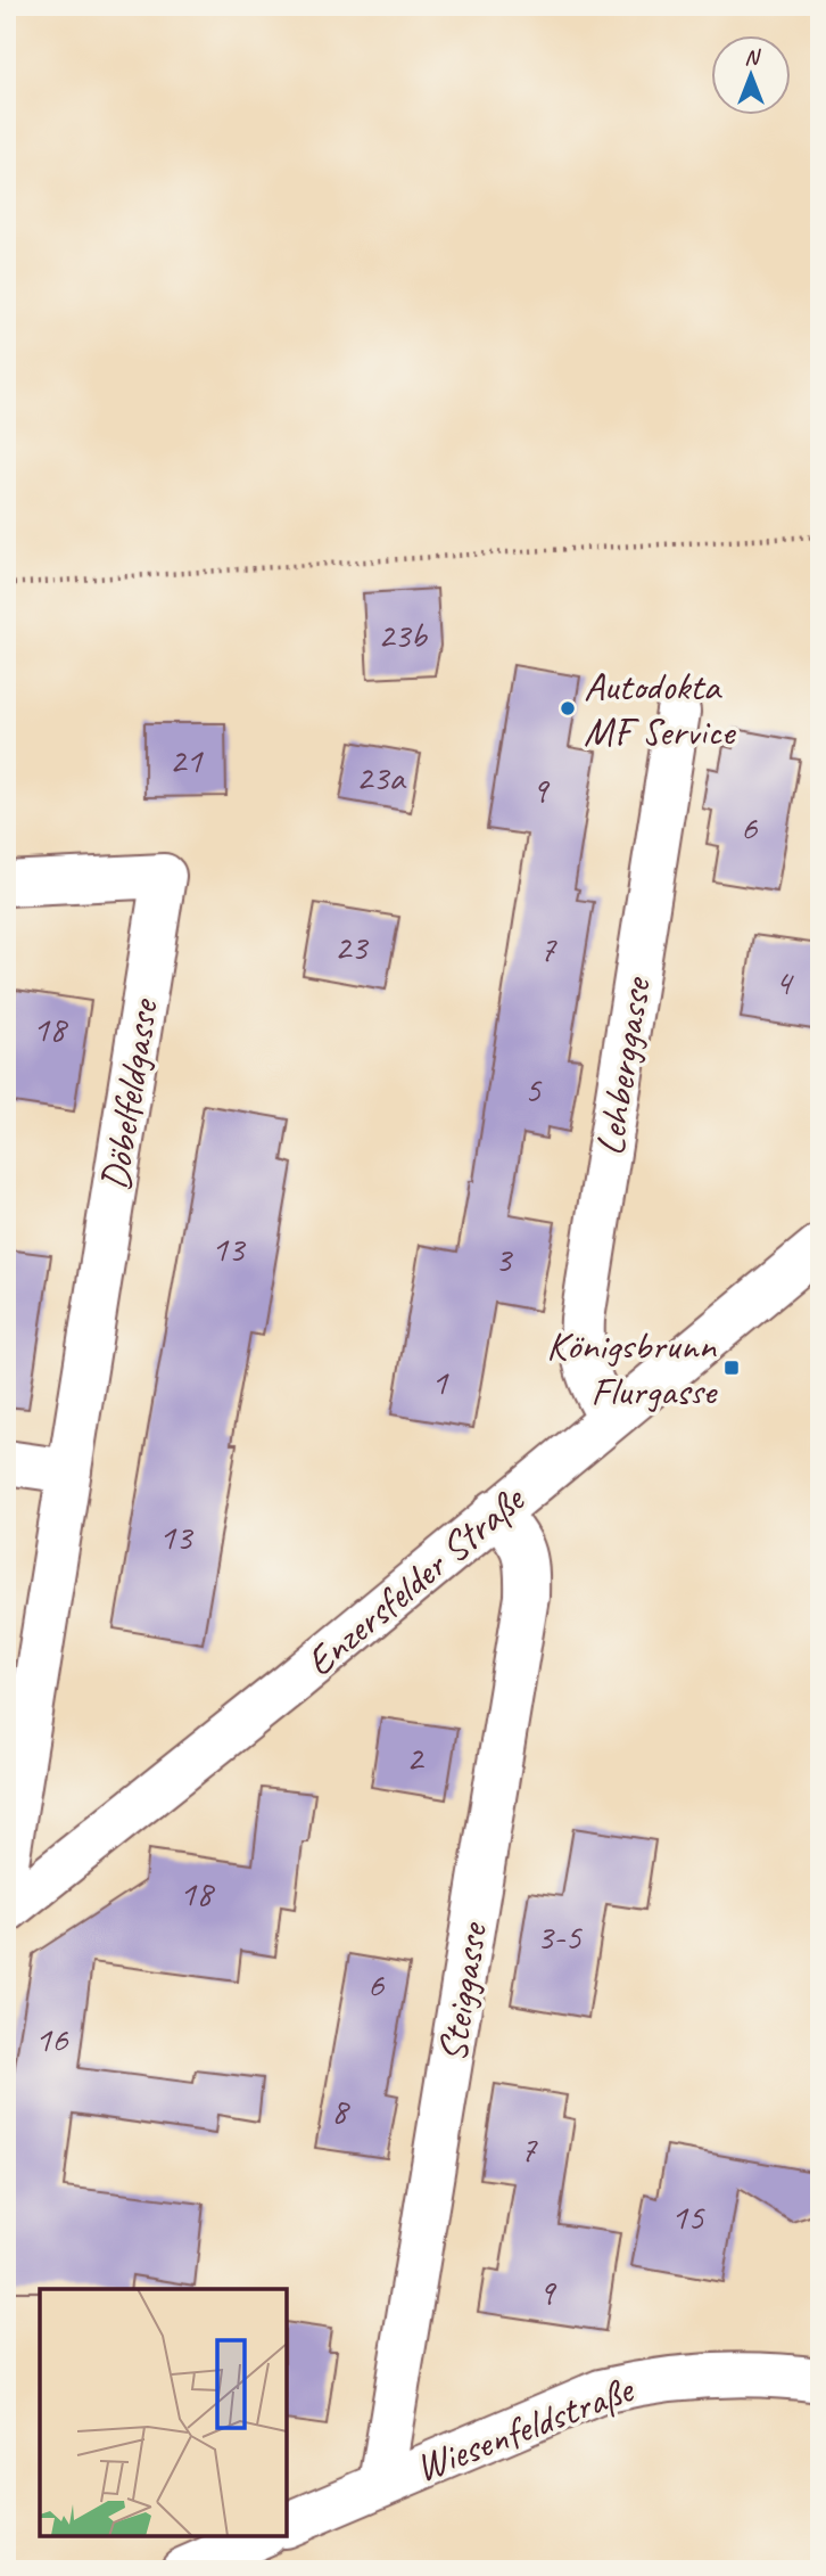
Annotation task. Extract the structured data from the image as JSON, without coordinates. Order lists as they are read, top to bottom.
{
  "streets": {
    "street": [
      "Lehberggasse",
      "Döbelfeldgasse",
      "Enzersfelder Straße",
      "Steiggasse",
      "Wiesenfeldstraße"
    ]
  },
  "crossings": [
    ["Lehberggasse", "Enzersfelder Straße"],
    ["Enzersfelder Straße", "Steiggasse"],
    ["Steiggasse", "Wiesenfeldstraße"]
  ],
  "places": {
    "other": ["Autodokta MF Service"],
    "transit": ["Königsbrunn Flurgasse"]
  },
  "house_numbers": [
    "23b",
    "21",
    "23a",
    "9",
    "6",
    "23",
    "7",
    "4",
    "18",
    "5",
    "13",
    "3",
    "1",
    "13",
    "2",
    "18",
    "3-5",
    "6",
    "16",
    "8",
    "7",
    "15",
    "9"
  ],
  "north": "top"
}
